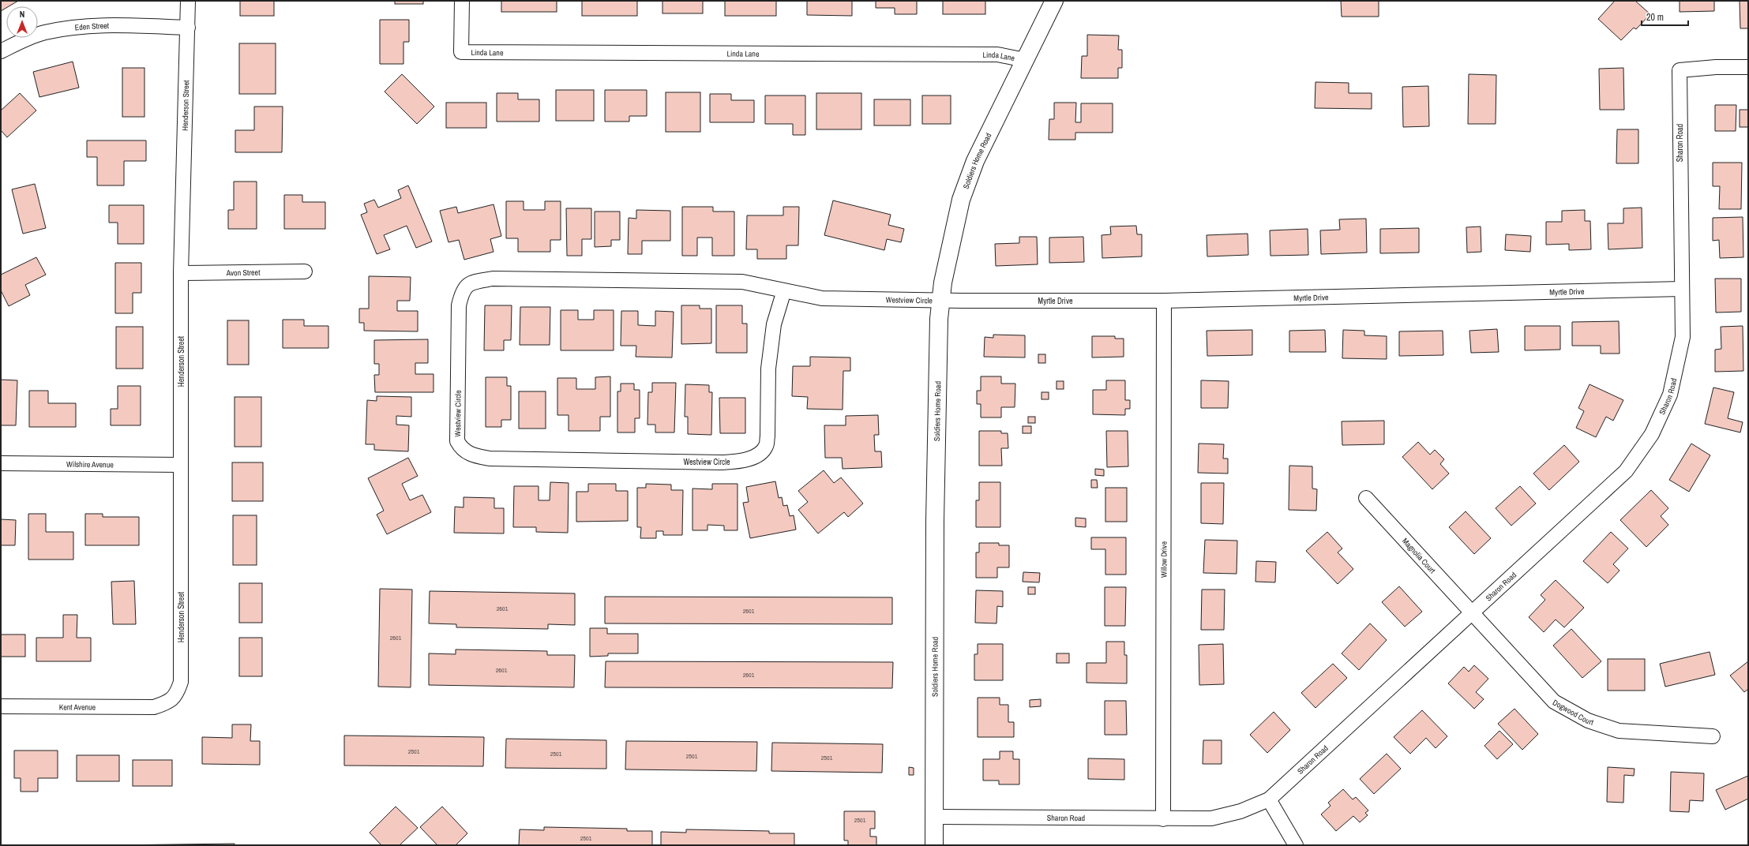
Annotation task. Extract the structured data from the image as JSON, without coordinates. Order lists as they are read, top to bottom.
{
  "streets": {
    "street": [
      "Eden Street",
      "Linda Lane",
      "Henderson Street",
      "Sharon Road",
      "Soldiers Home Road",
      "Avon Street",
      "Myrtle Drive",
      "Westview Circle",
      "Wilshire Avenue",
      "Magnolia Court",
      "Willow Drive",
      "Kent Avenue",
      "Dogwood Court"
    ]
  },
  "crossings": [
    ["Eden Street", "Henderson Street"],
    ["Linda Lane", "Soldiers Home Road"],
    ["Henderson Street", "Avon Street"],
    ["Henderson Street", "Wilshire Avenue"],
    ["Henderson Street", "Kent Avenue"],
    ["Sharon Road", "Soldiers Home Road"],
    ["Sharon Road", "Myrtle Drive"],
    ["Sharon Road", "Magnolia Court"],
    ["Sharon Road", "Willow Drive"],
    ["Sharon Road", "Dogwood Court"],
    ["Soldiers Home Road", "Myrtle Drive"],
    ["Soldiers Home Road", "Westview Circle"],
    ["Myrtle Drive", "Westview Circle"],
    ["Myrtle Drive", "Willow Drive"],
    ["Magnolia Court", "Dogwood Court"]
  ],
  "house_numbers": [
    "2601",
    "2601",
    "2601",
    "2601",
    "2601",
    "2501",
    "2501",
    "2501",
    "2501",
    "2501",
    "2501"
  ],
  "scale_bar": "20 m",
  "north": "top"
}
